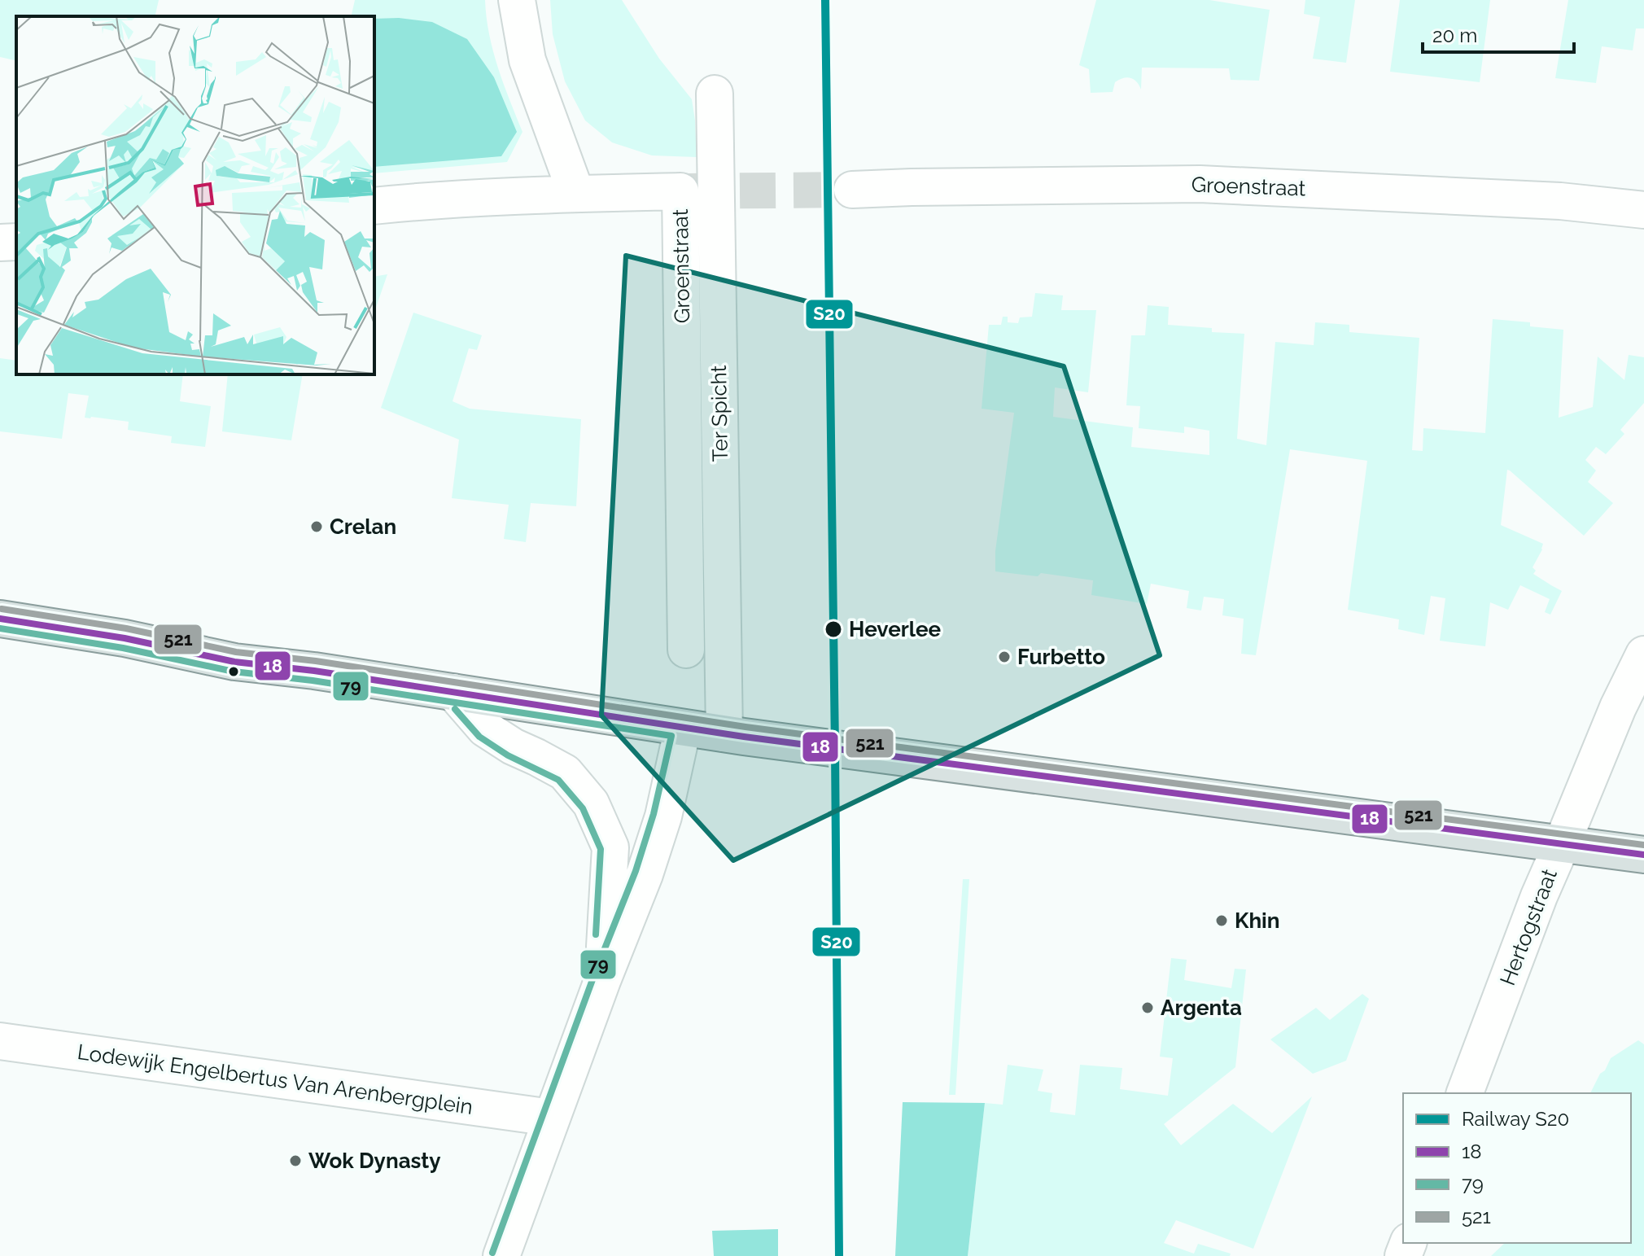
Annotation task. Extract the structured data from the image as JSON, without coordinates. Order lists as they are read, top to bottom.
{
  "streets": {
    "street": [
      "Groenstraat",
      "Ter Spicht",
      "Hertogstraat",
      "Lodewijk Engelbertus Van Arenbergplein"
    ]
  },
  "places": [
    "Crelan",
    "Heverlee",
    "Furbetto",
    "Khin",
    "Argenta",
    "Wok Dynasty"
  ],
  "lines": [
    "rail line S20",
    "transit line 521",
    "transit line 18",
    "transit line 79"
  ],
  "legend": [
    "Railway S20",
    "18",
    "79",
    "521"
  ],
  "scale_bar": "20 m"
}
